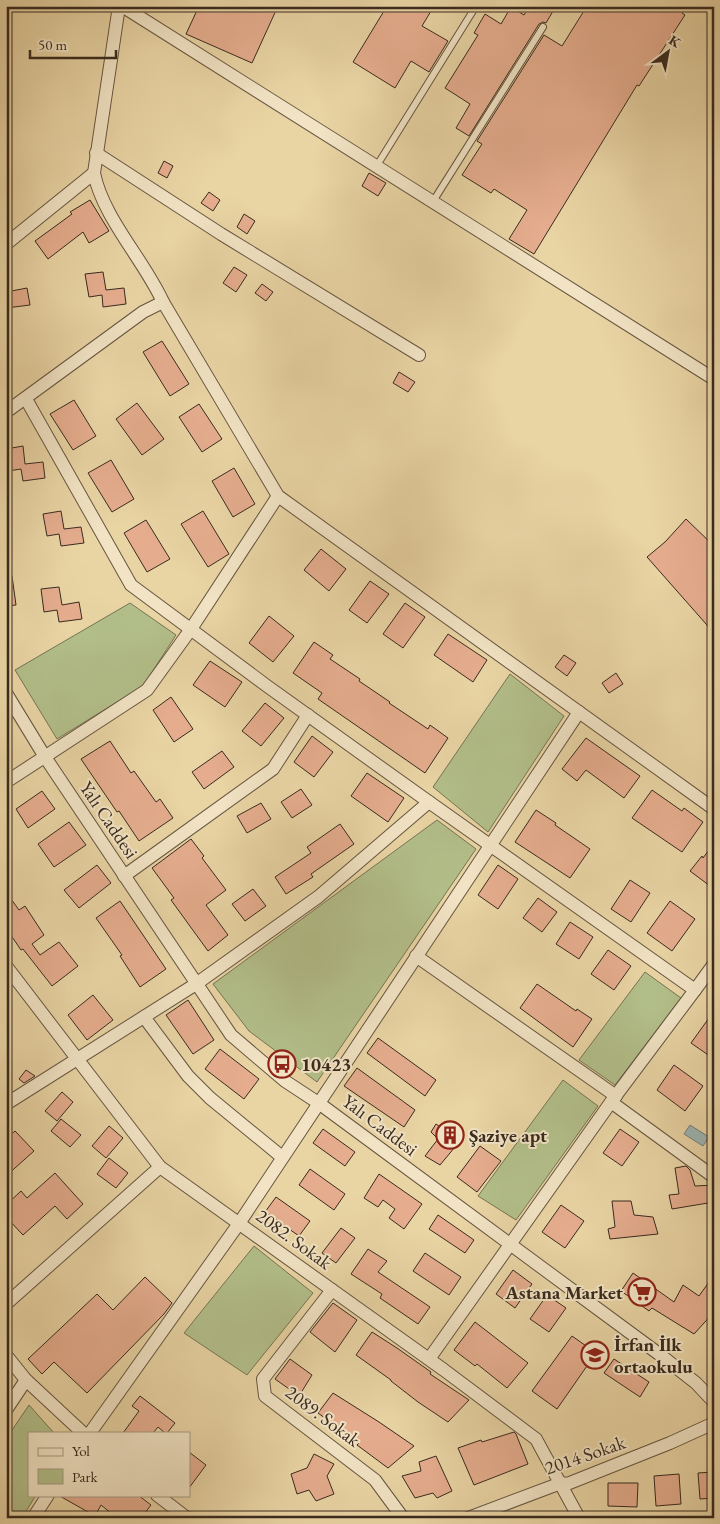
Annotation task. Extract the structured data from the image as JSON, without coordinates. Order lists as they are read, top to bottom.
{
  "streets": {
    "street": [
      "Yalı Caddesi",
      "2082. Sokak",
      "2089. Sokak",
      "2014 Sokak"
    ]
  },
  "crossings": [
    ["2082. Sokak", "2089. Sokak"],
    ["2082. Sokak", "2014 Sokak"]
  ],
  "places": {
    "bus stop": ["10423"],
    "building": ["Şaziye apt"],
    "supermarket": ["Astana Market"],
    "school or university": ["İrfan İlk ortaokulu"]
  },
  "legend": ["Yol", "Park"],
  "scale_bar": "50 m",
  "north": "top right"
}
